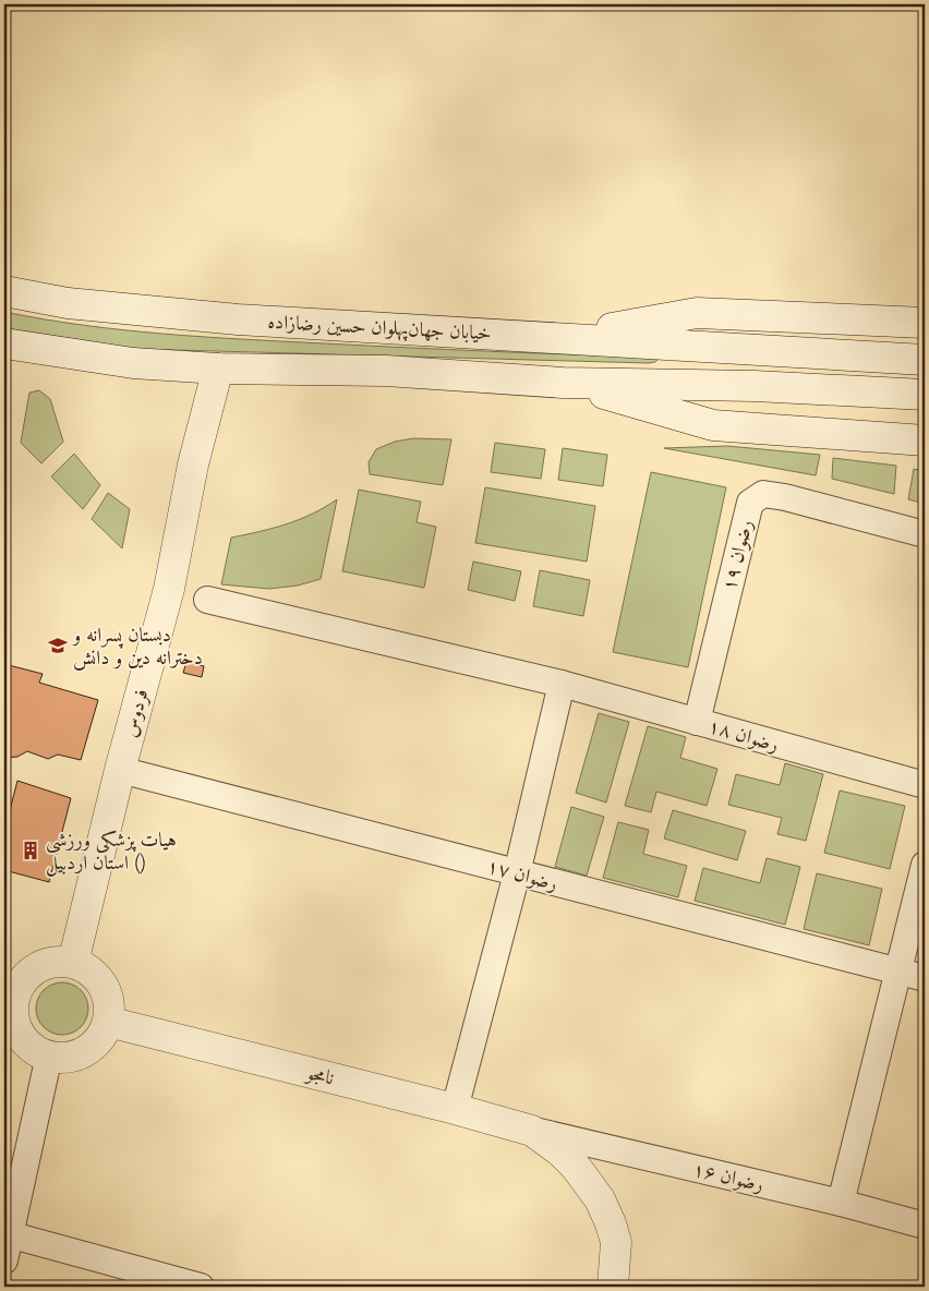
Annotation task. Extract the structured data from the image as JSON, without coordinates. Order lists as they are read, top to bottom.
{
  "streets": {
    "main road": ["خیابان جهان‌پهلوان حسین رضا‌زاده", "فردوس", "نامجو"],
    "street": [
      "رضوان ۱۹",
      "رضوان ۱۸",
      "رضوان ۱۷",
      "رضوان ۱۶"
    ]
  },
  "crossings": [
    ["رضوان ۱۹", "رضوان ۱۸"],
    ["فردوس", "رضوان ۱۷"],
    ["فردوس", "نامجو"],
    ["نامجو", "رضوان ۱۶"]
  ],
  "places": {
    "school or university": ["دبستان پسرانه و دخترانه دین و دانش"],
    "building": ["هیات پزشکی ورزشی استان اردبیل ()"]
  }
}
